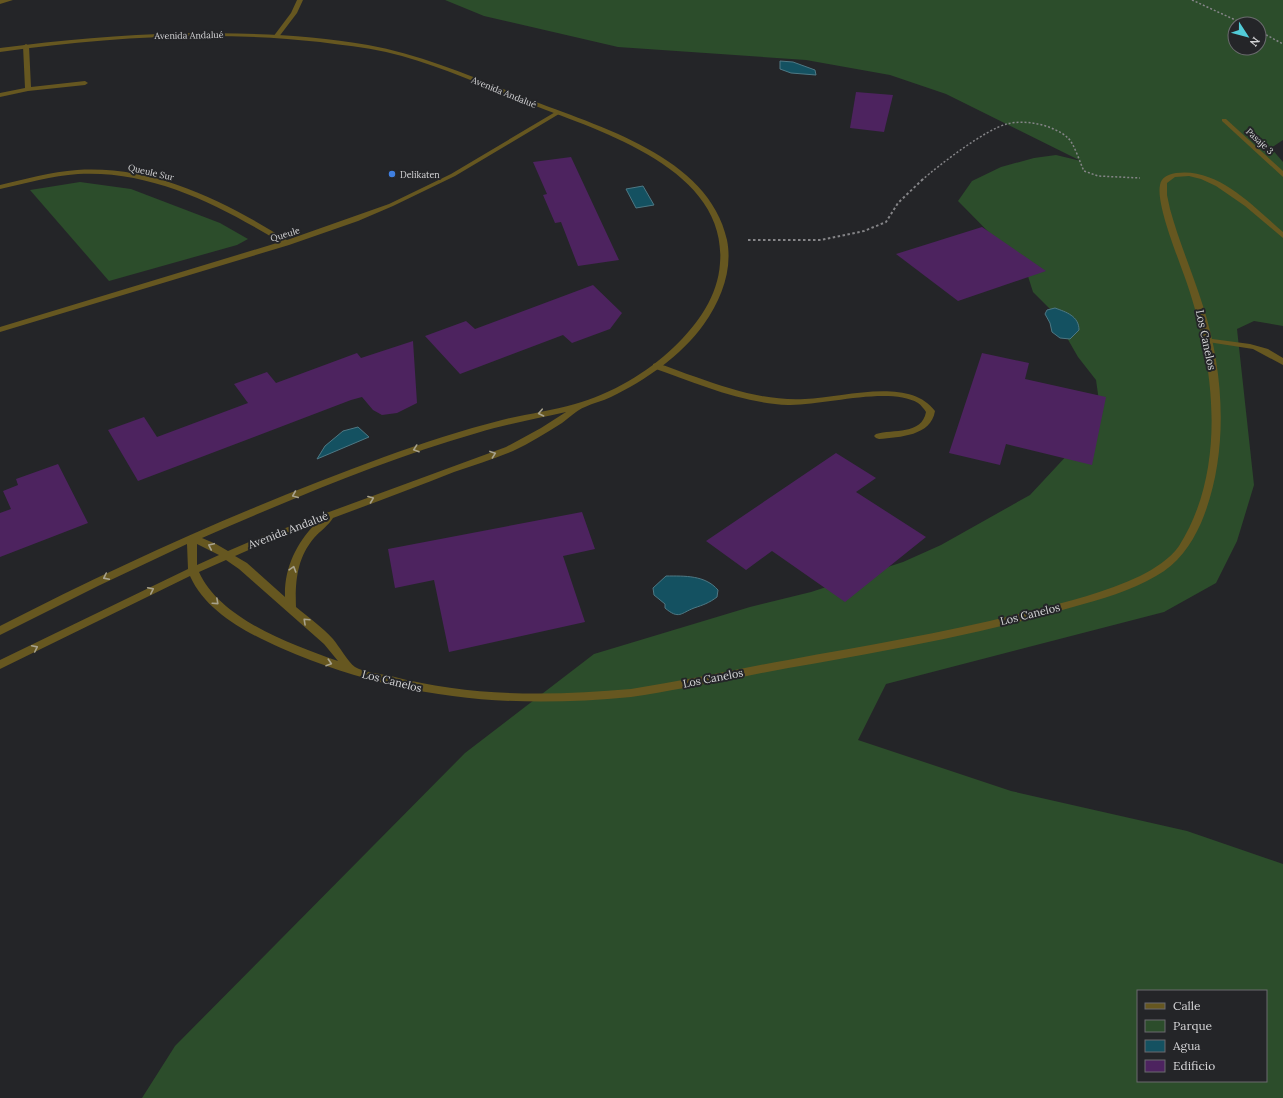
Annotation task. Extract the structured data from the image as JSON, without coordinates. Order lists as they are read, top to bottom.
{
  "streets": {
    "street": [
      "Avenida Andalué",
      "Pasaje 3",
      "Queule Sur",
      "Queule",
      "Los Canelos"
    ]
  },
  "crossings": [
    ["Avenida Andalué", "Queule"],
    ["Avenida Andalué", "Los Canelos"],
    ["Queule Sur", "Queule"]
  ],
  "places": ["Delikaten"],
  "legend": [
    "Calle",
    "Parque",
    "Agua",
    "Edificio"
  ],
  "north": "bottom right"
}
